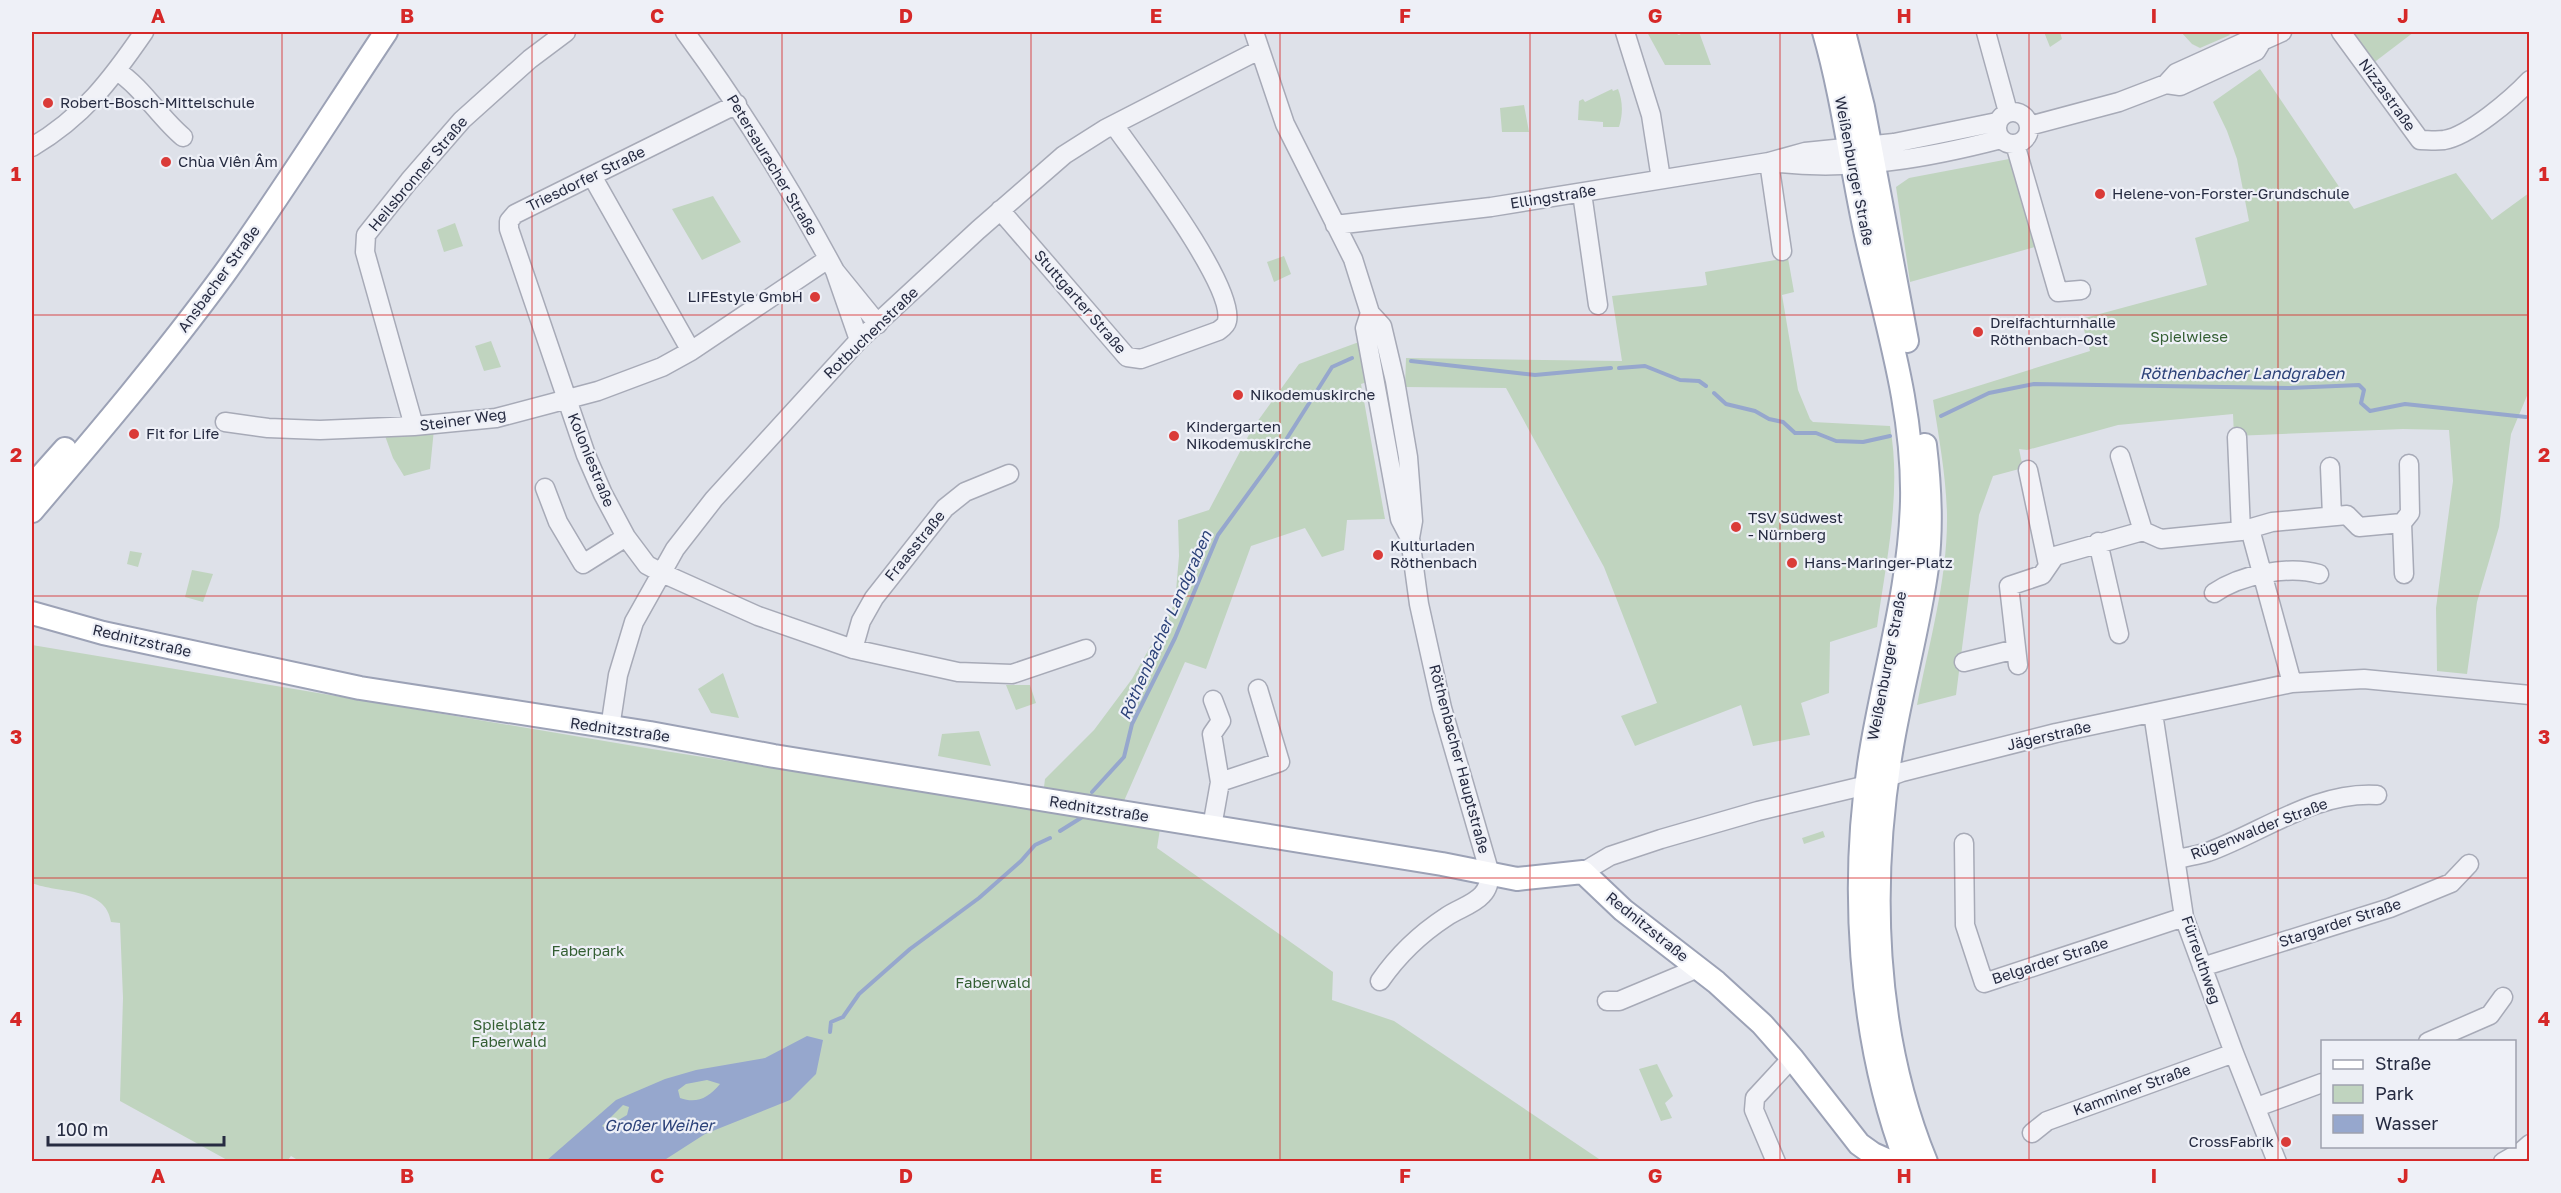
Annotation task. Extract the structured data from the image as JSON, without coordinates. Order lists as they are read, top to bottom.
{
  "streets": {
    "main road": ["Weißenburger Straße", "Ansbacher Straße", "Rednitzstraße"],
    "street": [
      "Nizzastraße",
      "Petersauracher Straße",
      "Heilsbronner Straße",
      "Triesdorfer Straße",
      "Ellingstraße",
      "Stuttgarter Straße",
      "Rotbuchenstraße",
      "Steiner Weg",
      "Koloniestraße",
      "Fraasstraße",
      "Jägerstraße",
      "Röthenbacher Hauptstraße",
      "Rügenwalder Straße",
      "Stargarder Straße",
      "Fürreuthweg",
      "Belgarder Straße",
      "Kamminer Straße"
    ]
  },
  "crossings": [
    ["Petersauracher Straße", "Triesdorfer Straße"],
    ["Petersauracher Straße", "Rotbuchenstraße"],
    ["Petersauracher Straße", "Steiner Weg"],
    ["Weißenburger Straße", "Ellingstraße"],
    ["Weißenburger Straße", "Jägerstraße"],
    ["Heilsbronner Straße", "Steiner Weg"],
    ["Triesdorfer Straße", "Steiner Weg"],
    ["Triesdorfer Straße", "Koloniestraße"],
    ["Ellingstraße", "Röthenbacher Hauptstraße"],
    ["Stuttgarter Straße", "Rotbuchenstraße"],
    ["Rotbuchenstraße", "Koloniestraße"],
    ["Rotbuchenstraße", "Rednitzstraße"],
    ["Rotbuchenstraße", "Röthenbacher Hauptstraße"],
    ["Steiner Weg", "Koloniestraße"],
    ["Koloniestraße", "Fraasstraße"],
    ["Rednitzstraße", "Jägerstraße"],
    ["Rednitzstraße", "Röthenbacher Hauptstraße"],
    ["Jägerstraße", "Fürreuthweg"],
    ["Rügenwalder Straße", "Fürreuthweg"],
    ["Stargarder Straße", "Fürreuthweg"],
    ["Fürreuthweg", "Belgarder Straße"],
    ["Fürreuthweg", "Kamminer Straße"]
  ],
  "water": ["Röthenbacher Landgraben", "Großer Weiher"],
  "parks": [
    "Spielwiese",
    "Faberpark",
    "Faberwald",
    "Spielplatz Faberwald"
  ],
  "places": [
    "Robert-Bosch-Mittelschule",
    "Chùa Viên Âm",
    "Helene-von-Forster-Grundschule",
    "LIFEstyle GmbH",
    "Dreifachturnhalle Röthenbach-Ost",
    "Nikodemuskirche",
    "Fit for Life",
    "Kindergarten Nikodemuskirche",
    "TSV Südwest - Nürnberg",
    "Kulturladen Röthenbach",
    "Hans-Maringer-Platz",
    "CrossFabrik"
  ],
  "legend": ["Straße", "Park", "Wasser"],
  "scale_bar": "100 m",
  "grid": {
    "columns": [
      "A",
      "B",
      "C",
      "D",
      "E",
      "F",
      "G",
      "H",
      "I",
      "J"
    ],
    "rows": [
      "1",
      "2",
      "3",
      "4"
    ]
  }
}
